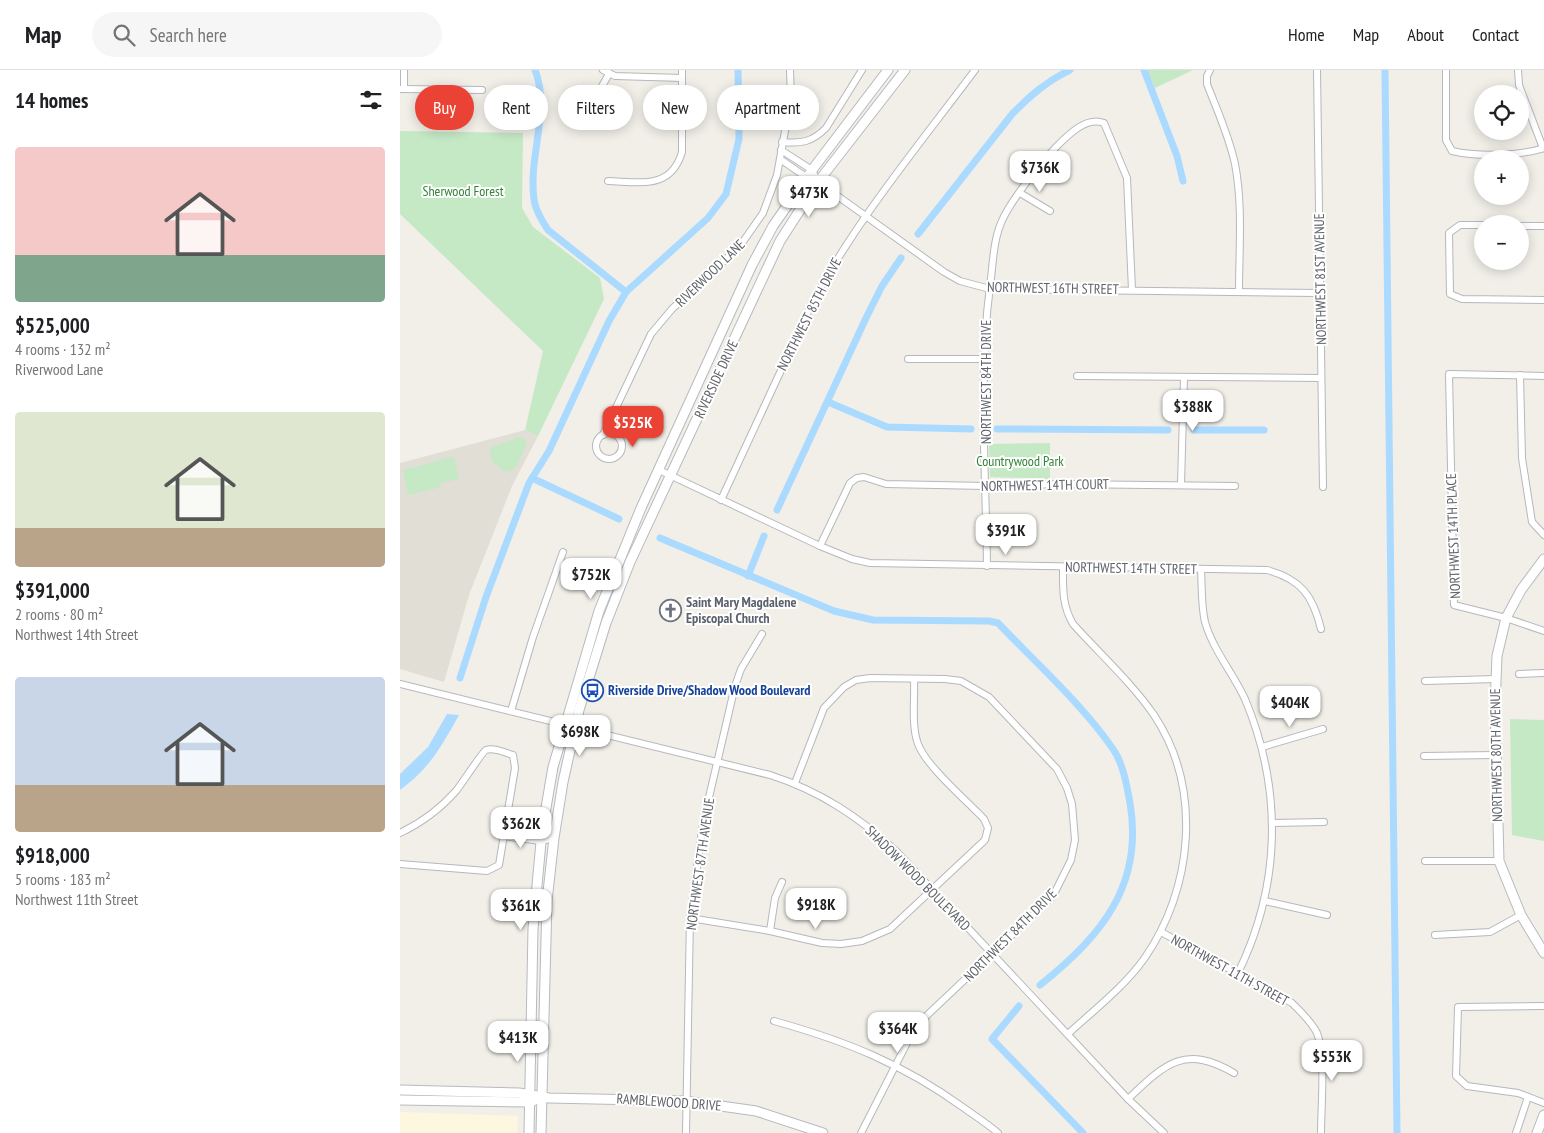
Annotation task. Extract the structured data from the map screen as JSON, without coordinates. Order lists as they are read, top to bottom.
{
  "streets": {
    "street": [
      "RIVERWOOD LANE",
      "NORTHWEST 81ST AVENUE",
      "NORTHWEST 16TH STREET",
      "NORTHWEST 85TH DRIVE",
      "RIVERSIDE DRIVE",
      "NORTHWEST 84TH DRIVE",
      "NORTHWEST 14TH COURT",
      "NORTHWEST 14TH PLACE",
      "NORTHWEST 14TH STREET",
      "NORTHWEST 80TH AVENUE",
      "NORTHWEST 87TH AVENUE",
      "SHADOW WOOD BOULEVARD",
      "NORTHWEST 11TH STREET",
      "RAMBLEWOOD DRIVE"
    ]
  },
  "crossings": [
    ["RIVERWOOD LANE", "NORTHWEST 16TH STREET"],
    ["NORTHWEST 81ST AVENUE", "NORTHWEST 16TH STREET"],
    ["NORTHWEST 16TH STREET", "NORTHWEST 85TH DRIVE"],
    ["NORTHWEST 16TH STREET", "RIVERSIDE DRIVE"],
    ["NORTHWEST 16TH STREET", "NORTHWEST 84TH DRIVE"],
    ["NORTHWEST 85TH DRIVE", "NORTHWEST 14TH STREET"],
    ["RIVERSIDE DRIVE", "NORTHWEST 14TH STREET"],
    ["RIVERSIDE DRIVE", "SHADOW WOOD BOULEVARD"],
    ["RIVERSIDE DRIVE", "RAMBLEWOOD DRIVE"],
    ["NORTHWEST 84TH DRIVE", "NORTHWEST 14TH COURT"],
    ["NORTHWEST 84TH DRIVE", "NORTHWEST 14TH STREET"],
    ["NORTHWEST 84TH DRIVE", "SHADOW WOOD BOULEVARD"],
    ["NORTHWEST 14TH COURT", "NORTHWEST 14TH STREET"],
    ["NORTHWEST 14TH PLACE", "NORTHWEST 80TH AVENUE"],
    ["NORTHWEST 87TH AVENUE", "SHADOW WOOD BOULEVARD"],
    ["NORTHWEST 87TH AVENUE", "RAMBLEWOOD DRIVE"]
  ],
  "parks": ["Sherwood Forest", "Countrywood Park"],
  "places": {
    "church": ["Saint Mary Magdalene Episcopal Church"],
    "bus stop": ["Riverside Drive/Shadow Wood Boulevard"]
  },
  "page": {
    "header": "Map",
    "search": "Search here",
    "nav": [
      "Home",
      "Map",
      "About",
      "Contact"
    ],
    "heading": "14 homes",
    "map_buttons": ["+", "−"],
    "chip": [
      "Buy",
      "Rent",
      "Filters",
      "New",
      "Apartment"
    ],
    "list": [
      {
        "name": "$525,000",
        "note": "4 rooms · 132 m² · Riverwood Lane"
      },
      {
        "name": "$391,000",
        "note": "2 rooms · 80 m² · Northwest 14th Street"
      },
      {
        "name": "$918,000",
        "note": "5 rooms · 183 m² · Northwest 11th Street"
      }
    ],
    "price": [
      "$736K",
      "$473K",
      "$388K",
      "$525K",
      "$391K",
      "$752K",
      "$404K",
      "$698K",
      "$362K",
      "$918K",
      "$361K",
      "$364K",
      "$413K",
      "$553K"
    ]
  }
}
